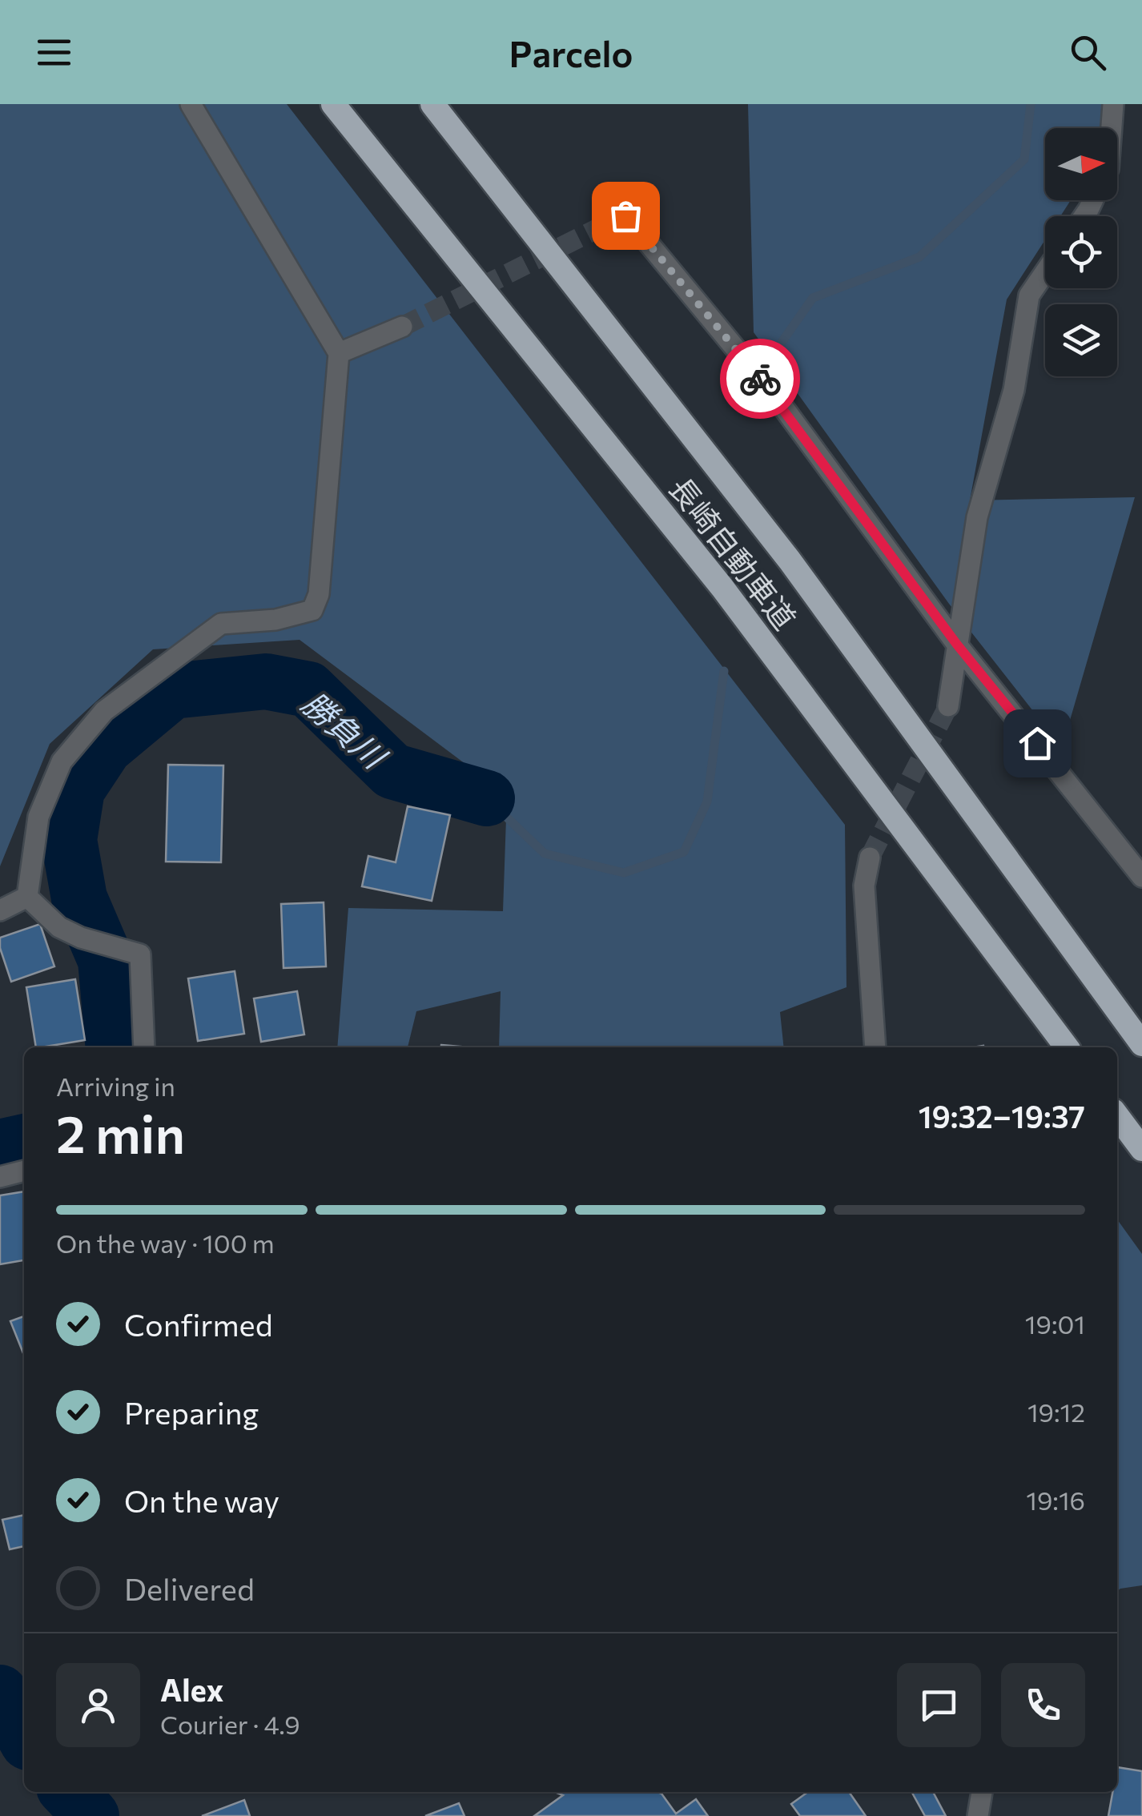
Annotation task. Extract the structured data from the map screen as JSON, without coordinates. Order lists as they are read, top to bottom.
{
  "streets": {
    "highway": ["長崎自動車道"]
  },
  "water": ["勝負川"],
  "north": "right",
  "page": {
    "header": "Parcelo",
    "heading": ["2 min", "Arriving in", "19:32–19:37"],
    "panel": ["Alex", "Courier · 4.9"],
    "bar": "On the way · 100 m",
    "list": [
      ["Confirmed", "19:01"],
      ["Preparing", "19:12"],
      ["On the way", "19:16"],
      "Delivered"
    ]
  }
}
